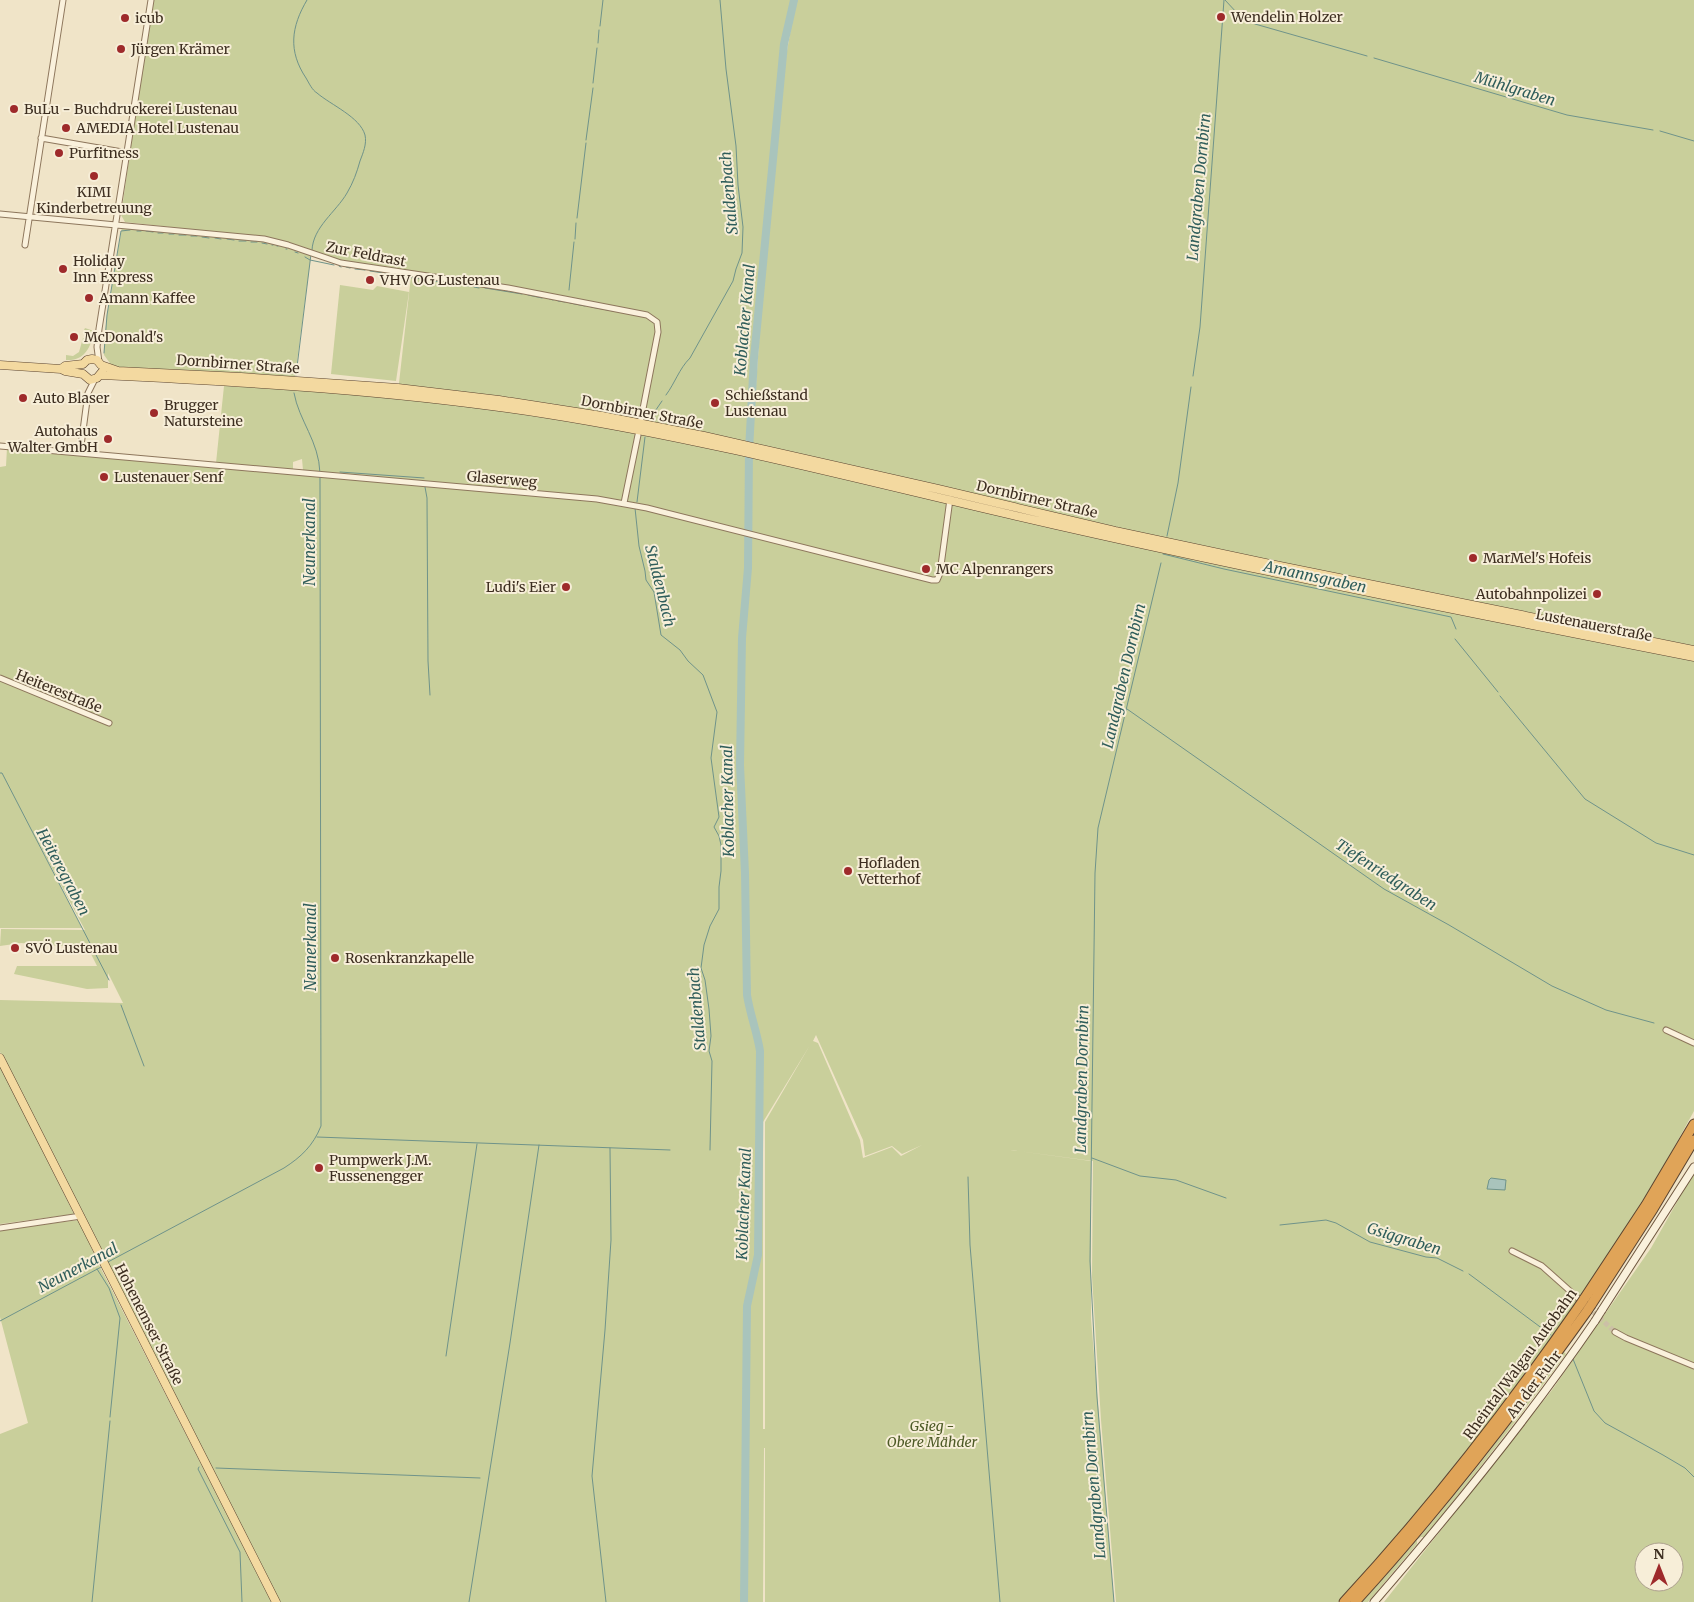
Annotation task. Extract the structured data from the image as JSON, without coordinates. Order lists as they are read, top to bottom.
{
  "streets": {
    "highway": ["Rheintal/Walgau Autobahn"],
    "main road": [
      "Dornbirner Straße",
      "Lustenauerstraße",
      "Hohenemser Straße",
      "An der Fuhr"
    ],
    "street": ["Zur Feldrast", "Glaserweg", "Heiterestraße"]
  },
  "crossings": [
    ["Dornbirner Straße", "Glaserweg"],
    ["Dornbirner Straße", "Lustenauerstraße"]
  ],
  "water": [
    "Mühlgraben",
    "Landgraben Dornbirn",
    "Staldenbach",
    "Koblacher Kanal",
    "Neunerkanal",
    "Amannsgraben",
    "Heiteregraben",
    "Tiefenriedgraben",
    "Gsiggraben"
  ],
  "parks": ["Gsieg - Obere Mähder"],
  "places": [
    "Wendelin Holzer",
    "icub",
    "Jürgen Krämer",
    "BuLu - Buchdruckerei Lustenau",
    "AMEDIA Hotel Lustenau",
    "Purfitness",
    "KIMI Kinderbetreuung",
    "Holiday Inn Express",
    "VHV OG Lustenau",
    "Amann Kaffee",
    "McDonald's",
    "Auto Blaser",
    "Schießstand Lustenau",
    "Brugger Natursteine",
    "Autohaus Walter GmbH",
    "Lustenauer Senf",
    "MarMel's Hofeis",
    "MC Alpenrangers",
    "Ludi's Eier",
    "Autobahnpolizei",
    "Hofladen Vetterhof",
    "SVÖ Lustenau",
    "Rosenkranzkapelle",
    "Pumpwerk J.M. Fussenengger"
  ],
  "north": "top"
}
